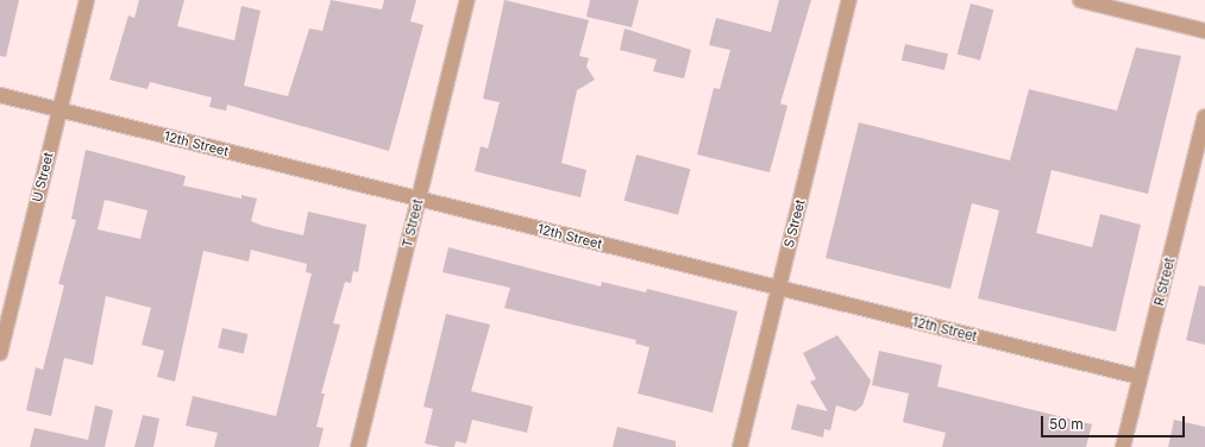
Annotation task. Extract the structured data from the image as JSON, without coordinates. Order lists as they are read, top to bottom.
{
  "streets": {
    "street": [
      "12th Street",
      "U Street",
      "T Street",
      "S Street",
      "R Street"
    ]
  },
  "crossings": [
    ["12th Street", "U Street"],
    ["12th Street", "T Street"],
    ["12th Street", "S Street"],
    ["12th Street", "R Street"]
  ],
  "scale_bar": "50 m"
}
